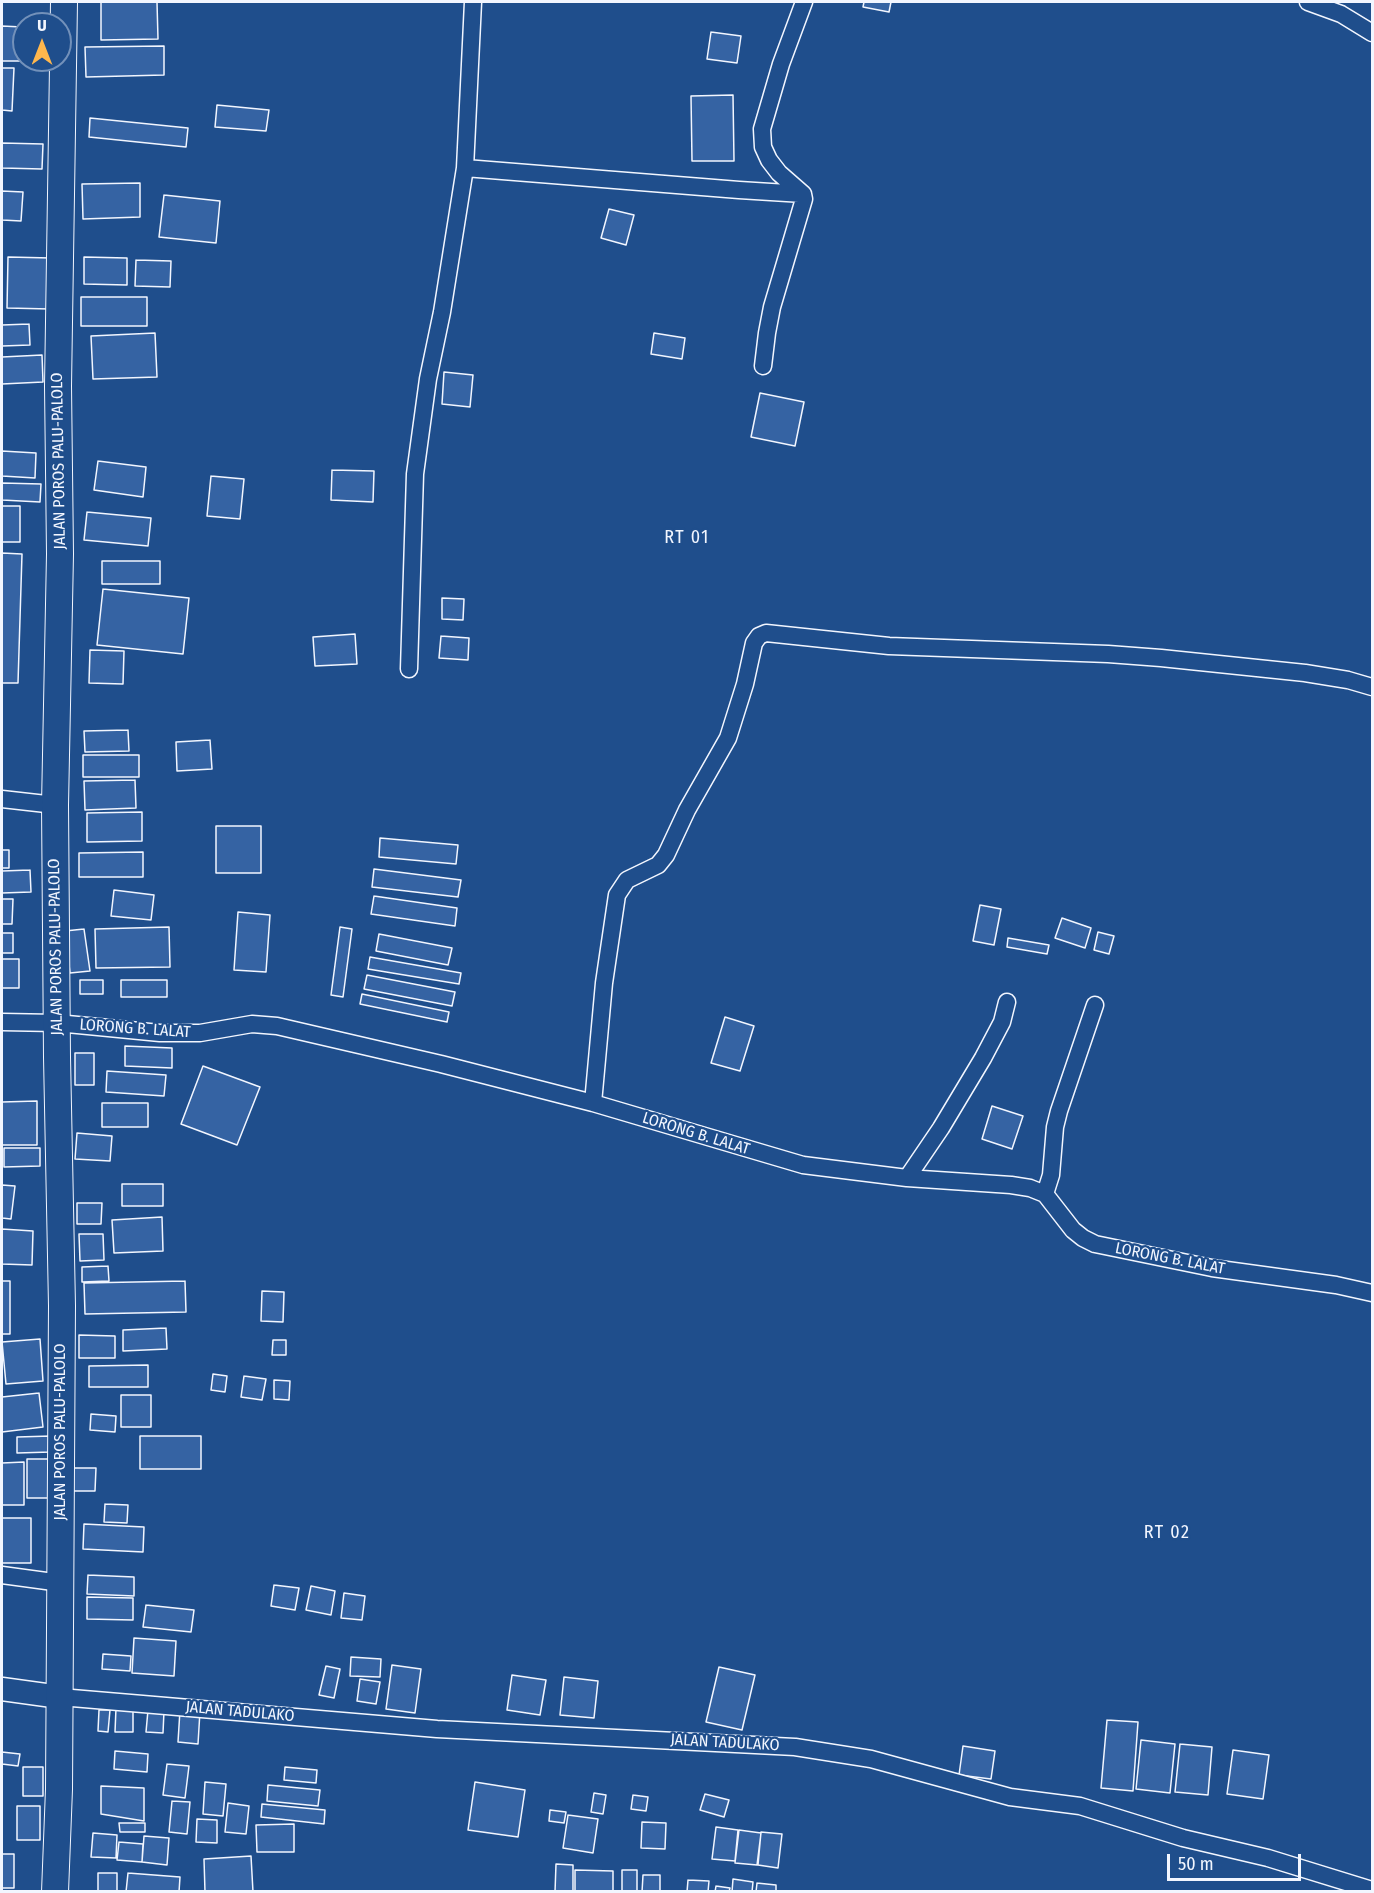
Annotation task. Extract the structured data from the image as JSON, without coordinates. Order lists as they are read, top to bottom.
{
  "streets": {
    "main road": ["JALAN POROS PALU-PALOLO"],
    "street": ["LORONG B. LALAT", "JALAN TADULAKO"]
  },
  "crossings": [
    ["JALAN POROS PALU-PALOLO", "LORONG B. LALAT"],
    ["JALAN POROS PALU-PALOLO", "JALAN TADULAKO"]
  ],
  "districts": ["RT 01", "RT 02"],
  "scale_bar": "50 m",
  "north": "top"
}
